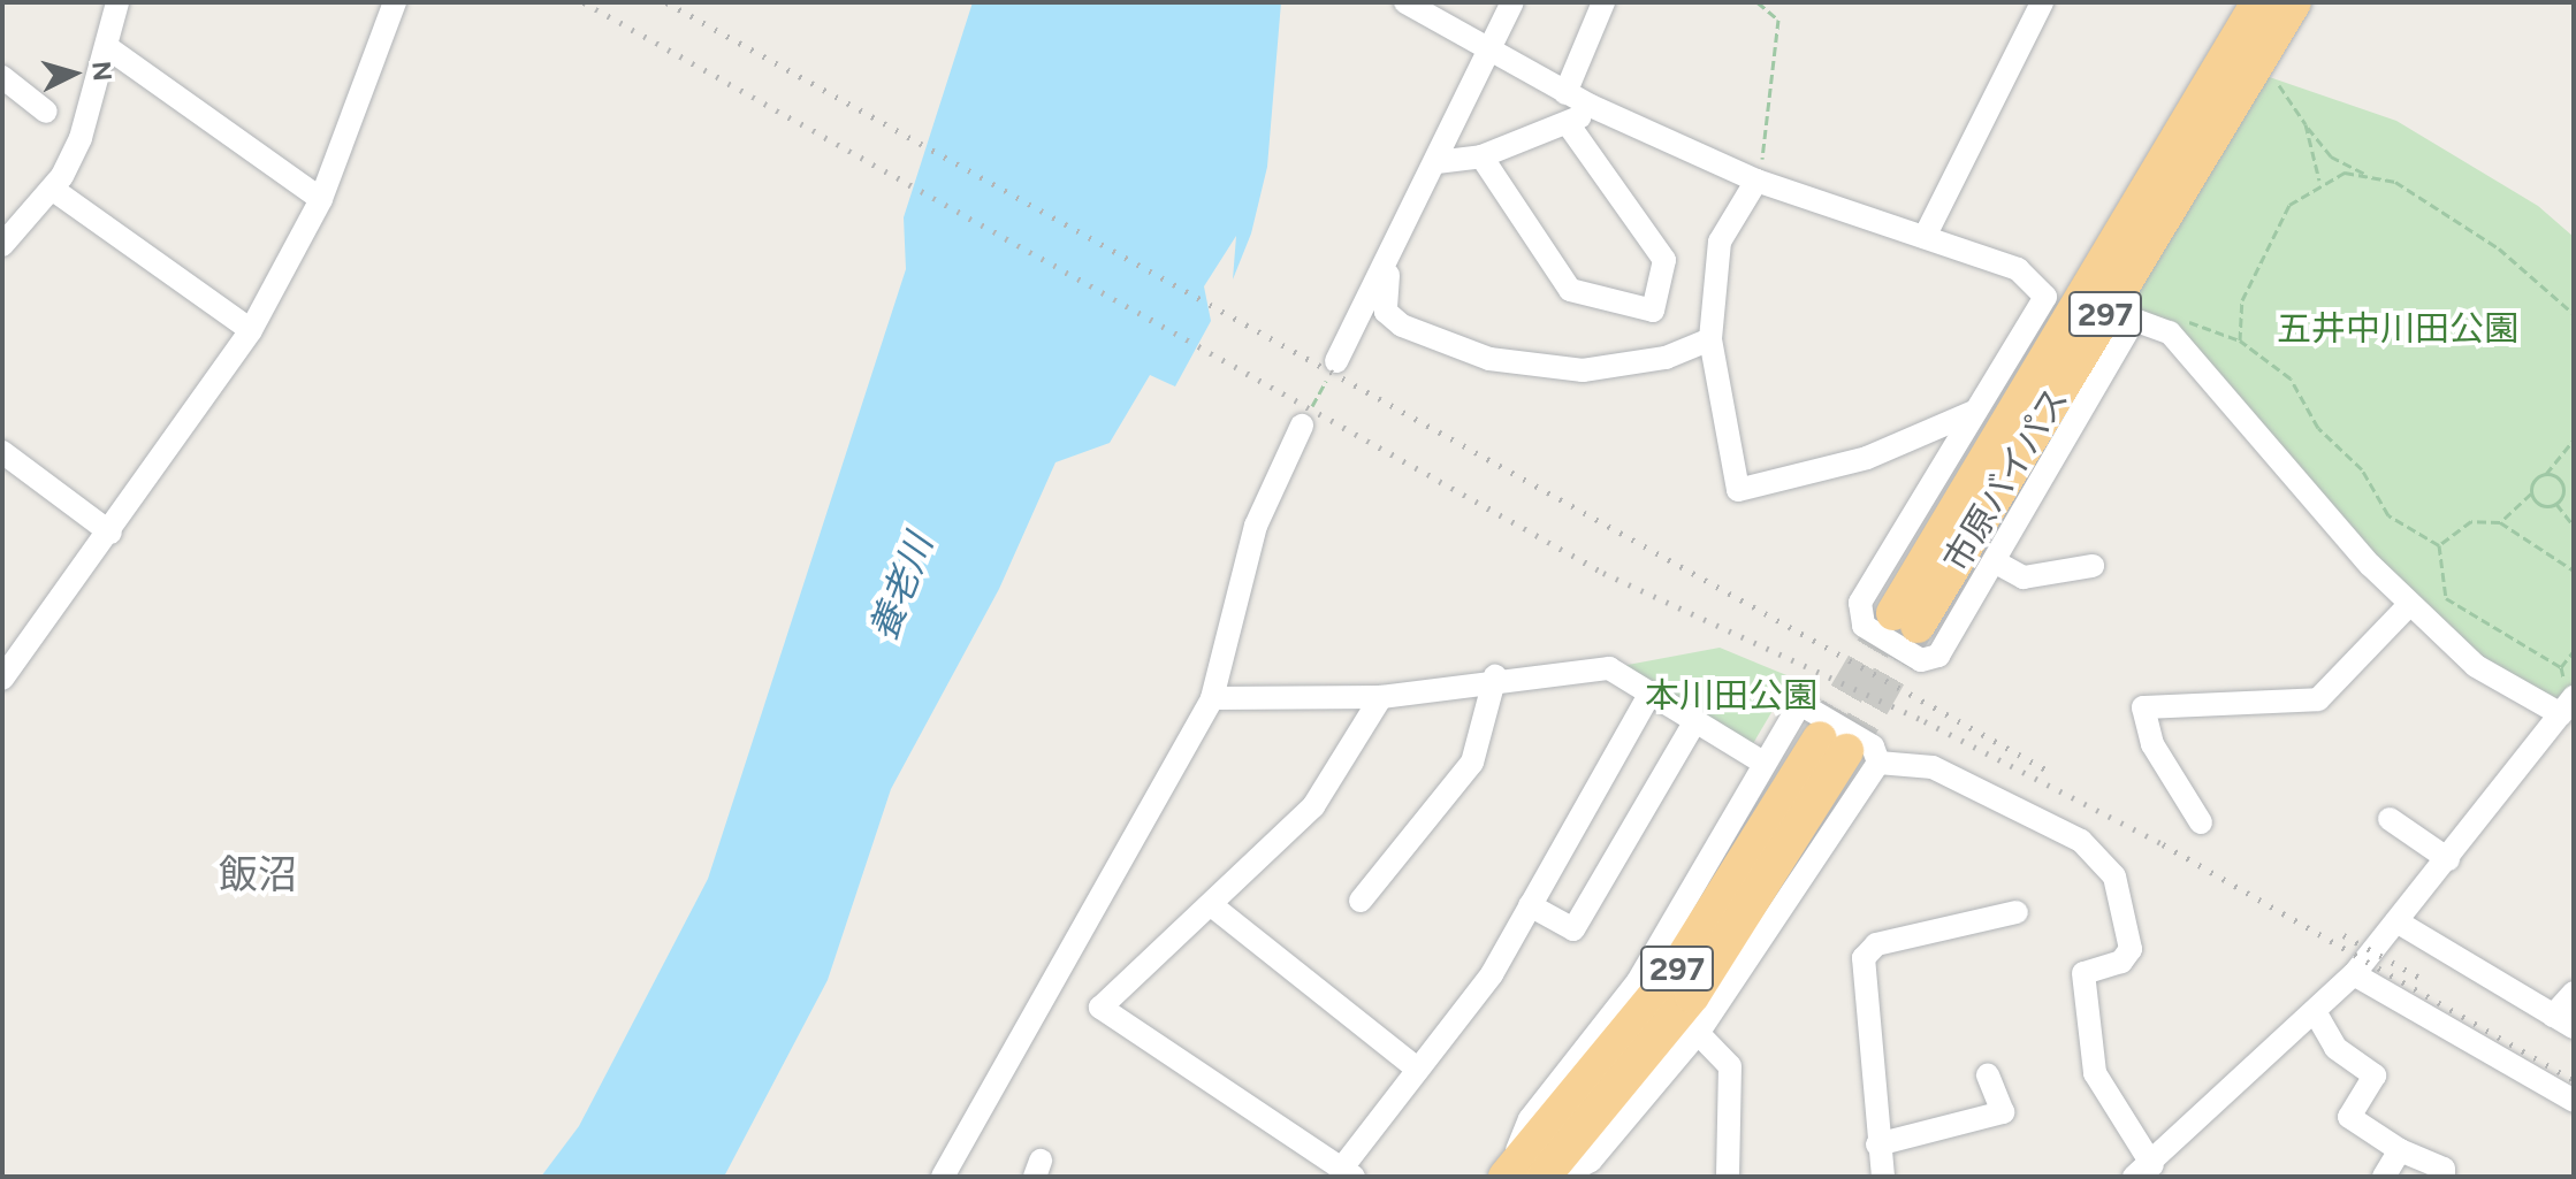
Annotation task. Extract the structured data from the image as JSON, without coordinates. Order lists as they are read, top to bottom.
{
  "streets": {
    "highway": ["297", "市原バイパス"]
  },
  "districts": ["飯沼"],
  "water": ["養老川"],
  "parks": ["五井中川田公園", "本川田公園"],
  "north": "right"
}
